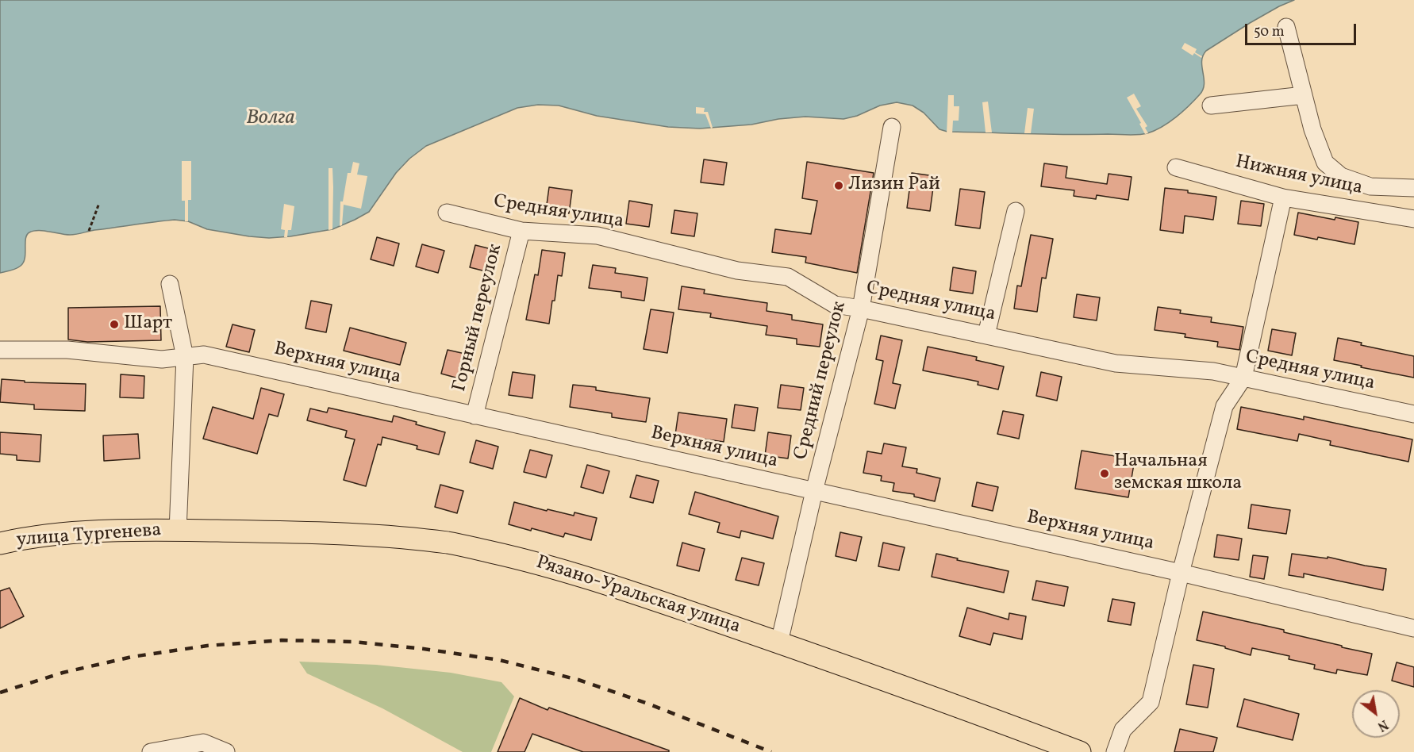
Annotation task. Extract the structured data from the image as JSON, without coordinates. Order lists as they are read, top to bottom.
{
  "streets": {
    "main road": ["улица Тургенева", "Рязано-Уральская улица"],
    "street": [
      "Нижняя улица",
      "Средняя улица",
      "Горный переулок",
      "Верхняя улица",
      "Средний переулок"
    ]
  },
  "crossings": [
    ["Средняя улица", "Горный переулок"],
    ["Средняя улица", "Средний переулок"],
    ["Горный переулок", "Верхняя улица"],
    ["Верхняя улица", "Средний переулок"],
    ["Средний переулок", "Рязано-Уральская улица"],
    ["улица Тургенева", "Рязано-Уральская улица"]
  ],
  "water": ["Волга"],
  "places": ["Лизин Рай", "Шарт", "Начальная земская школа"],
  "scale_bar": "50 m",
  "north": "bottom right"
}
